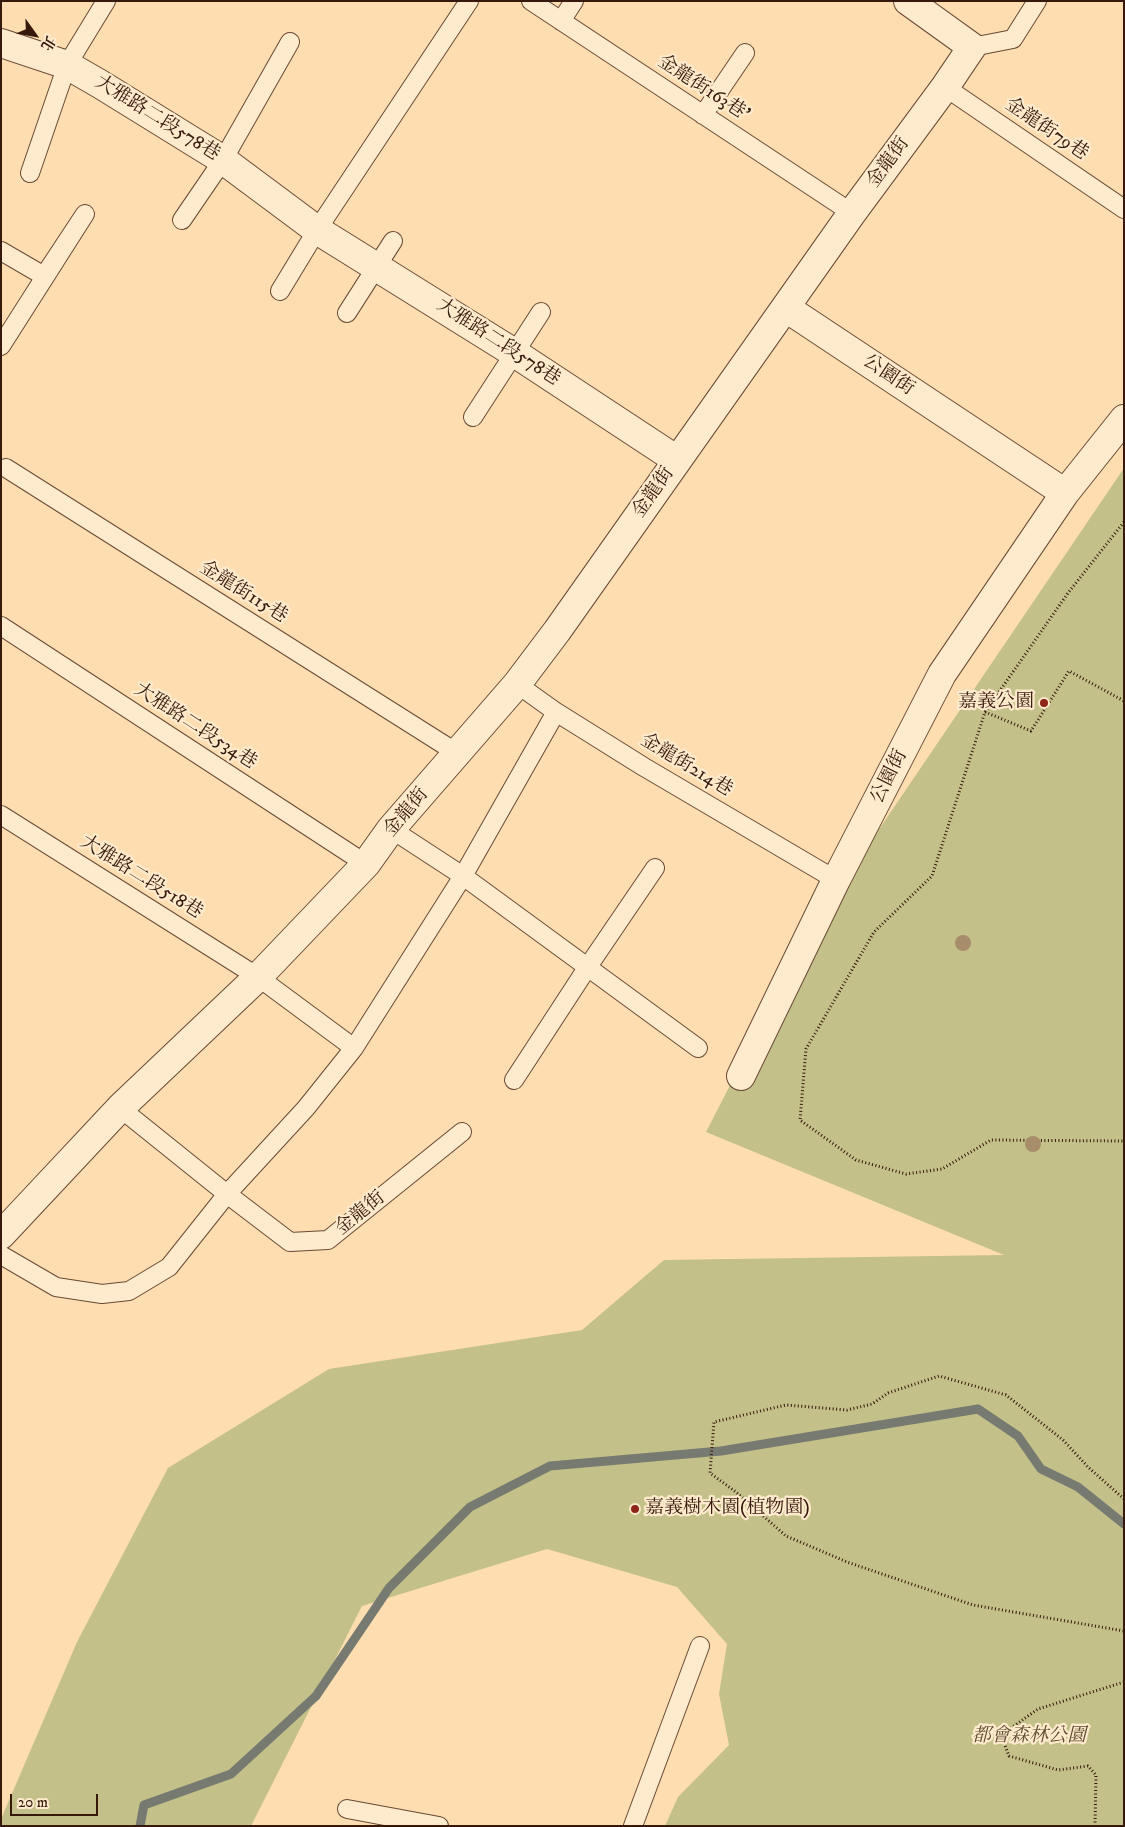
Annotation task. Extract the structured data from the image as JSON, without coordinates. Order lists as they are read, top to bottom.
{
  "streets": {
    "street": ["大雅路二段578巷", "金龍街", "公園街"],
    "lane": [
      "金龍街163巷'",
      "金龍街79巷",
      "金龍街115巷",
      "大雅路二段534巷",
      "金龍街214巷",
      "大雅路二段518巷"
    ]
  },
  "crossings": [
    ["金龍街163巷'", "金龍街"],
    ["大雅路二段578巷", "金龍街"],
    ["金龍街79巷", "金龍街"],
    ["金龍街", "公園街"],
    ["金龍街", "金龍街115巷"],
    ["金龍街", "大雅路二段534巷"],
    ["金龍街", "金龍街214巷"],
    ["金龍街", "大雅路二段518巷"],
    ["公園街", "金龍街214巷"]
  ],
  "parks": ["都會森林公園"],
  "places": ["嘉義公園", "嘉義樹木園(植物園)"],
  "scale_bar": "20 m",
  "north": "bottom right"
}
